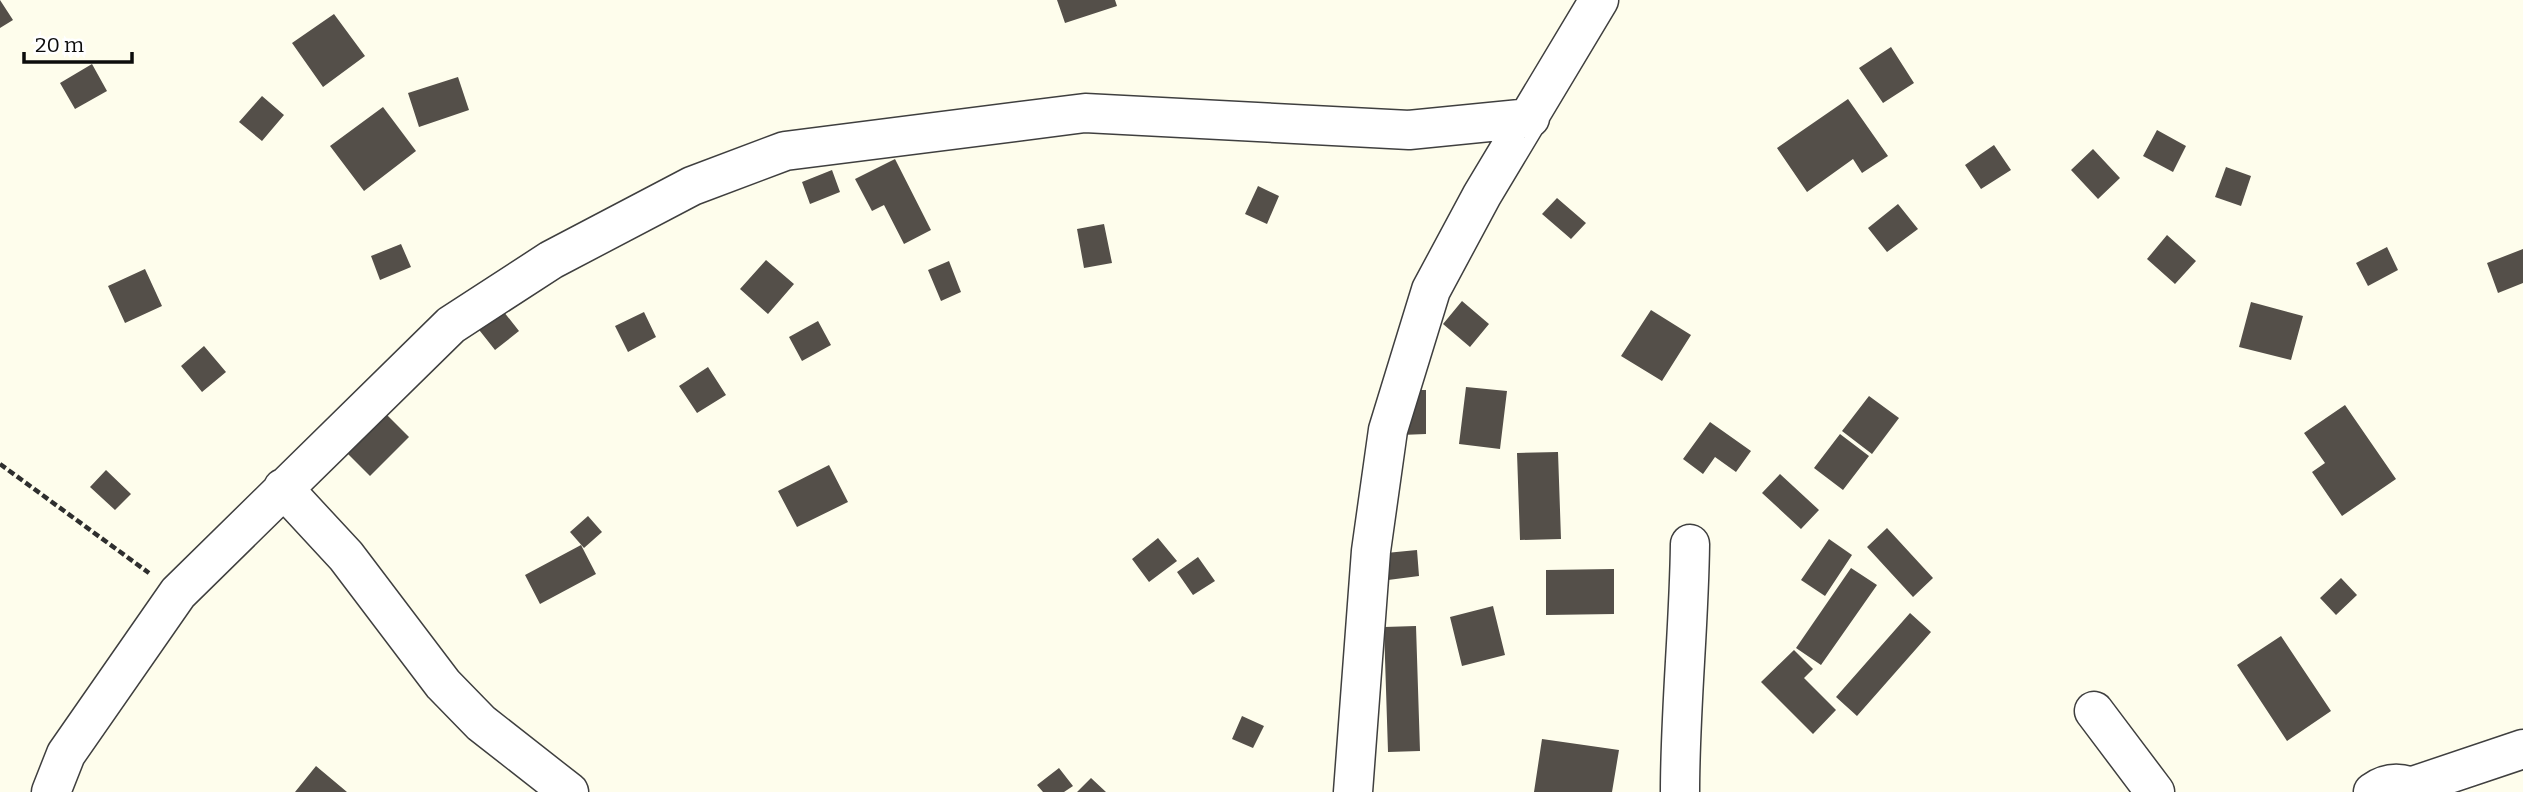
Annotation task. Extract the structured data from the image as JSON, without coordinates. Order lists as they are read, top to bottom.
{
  "scale_bar": "20 m"
}
